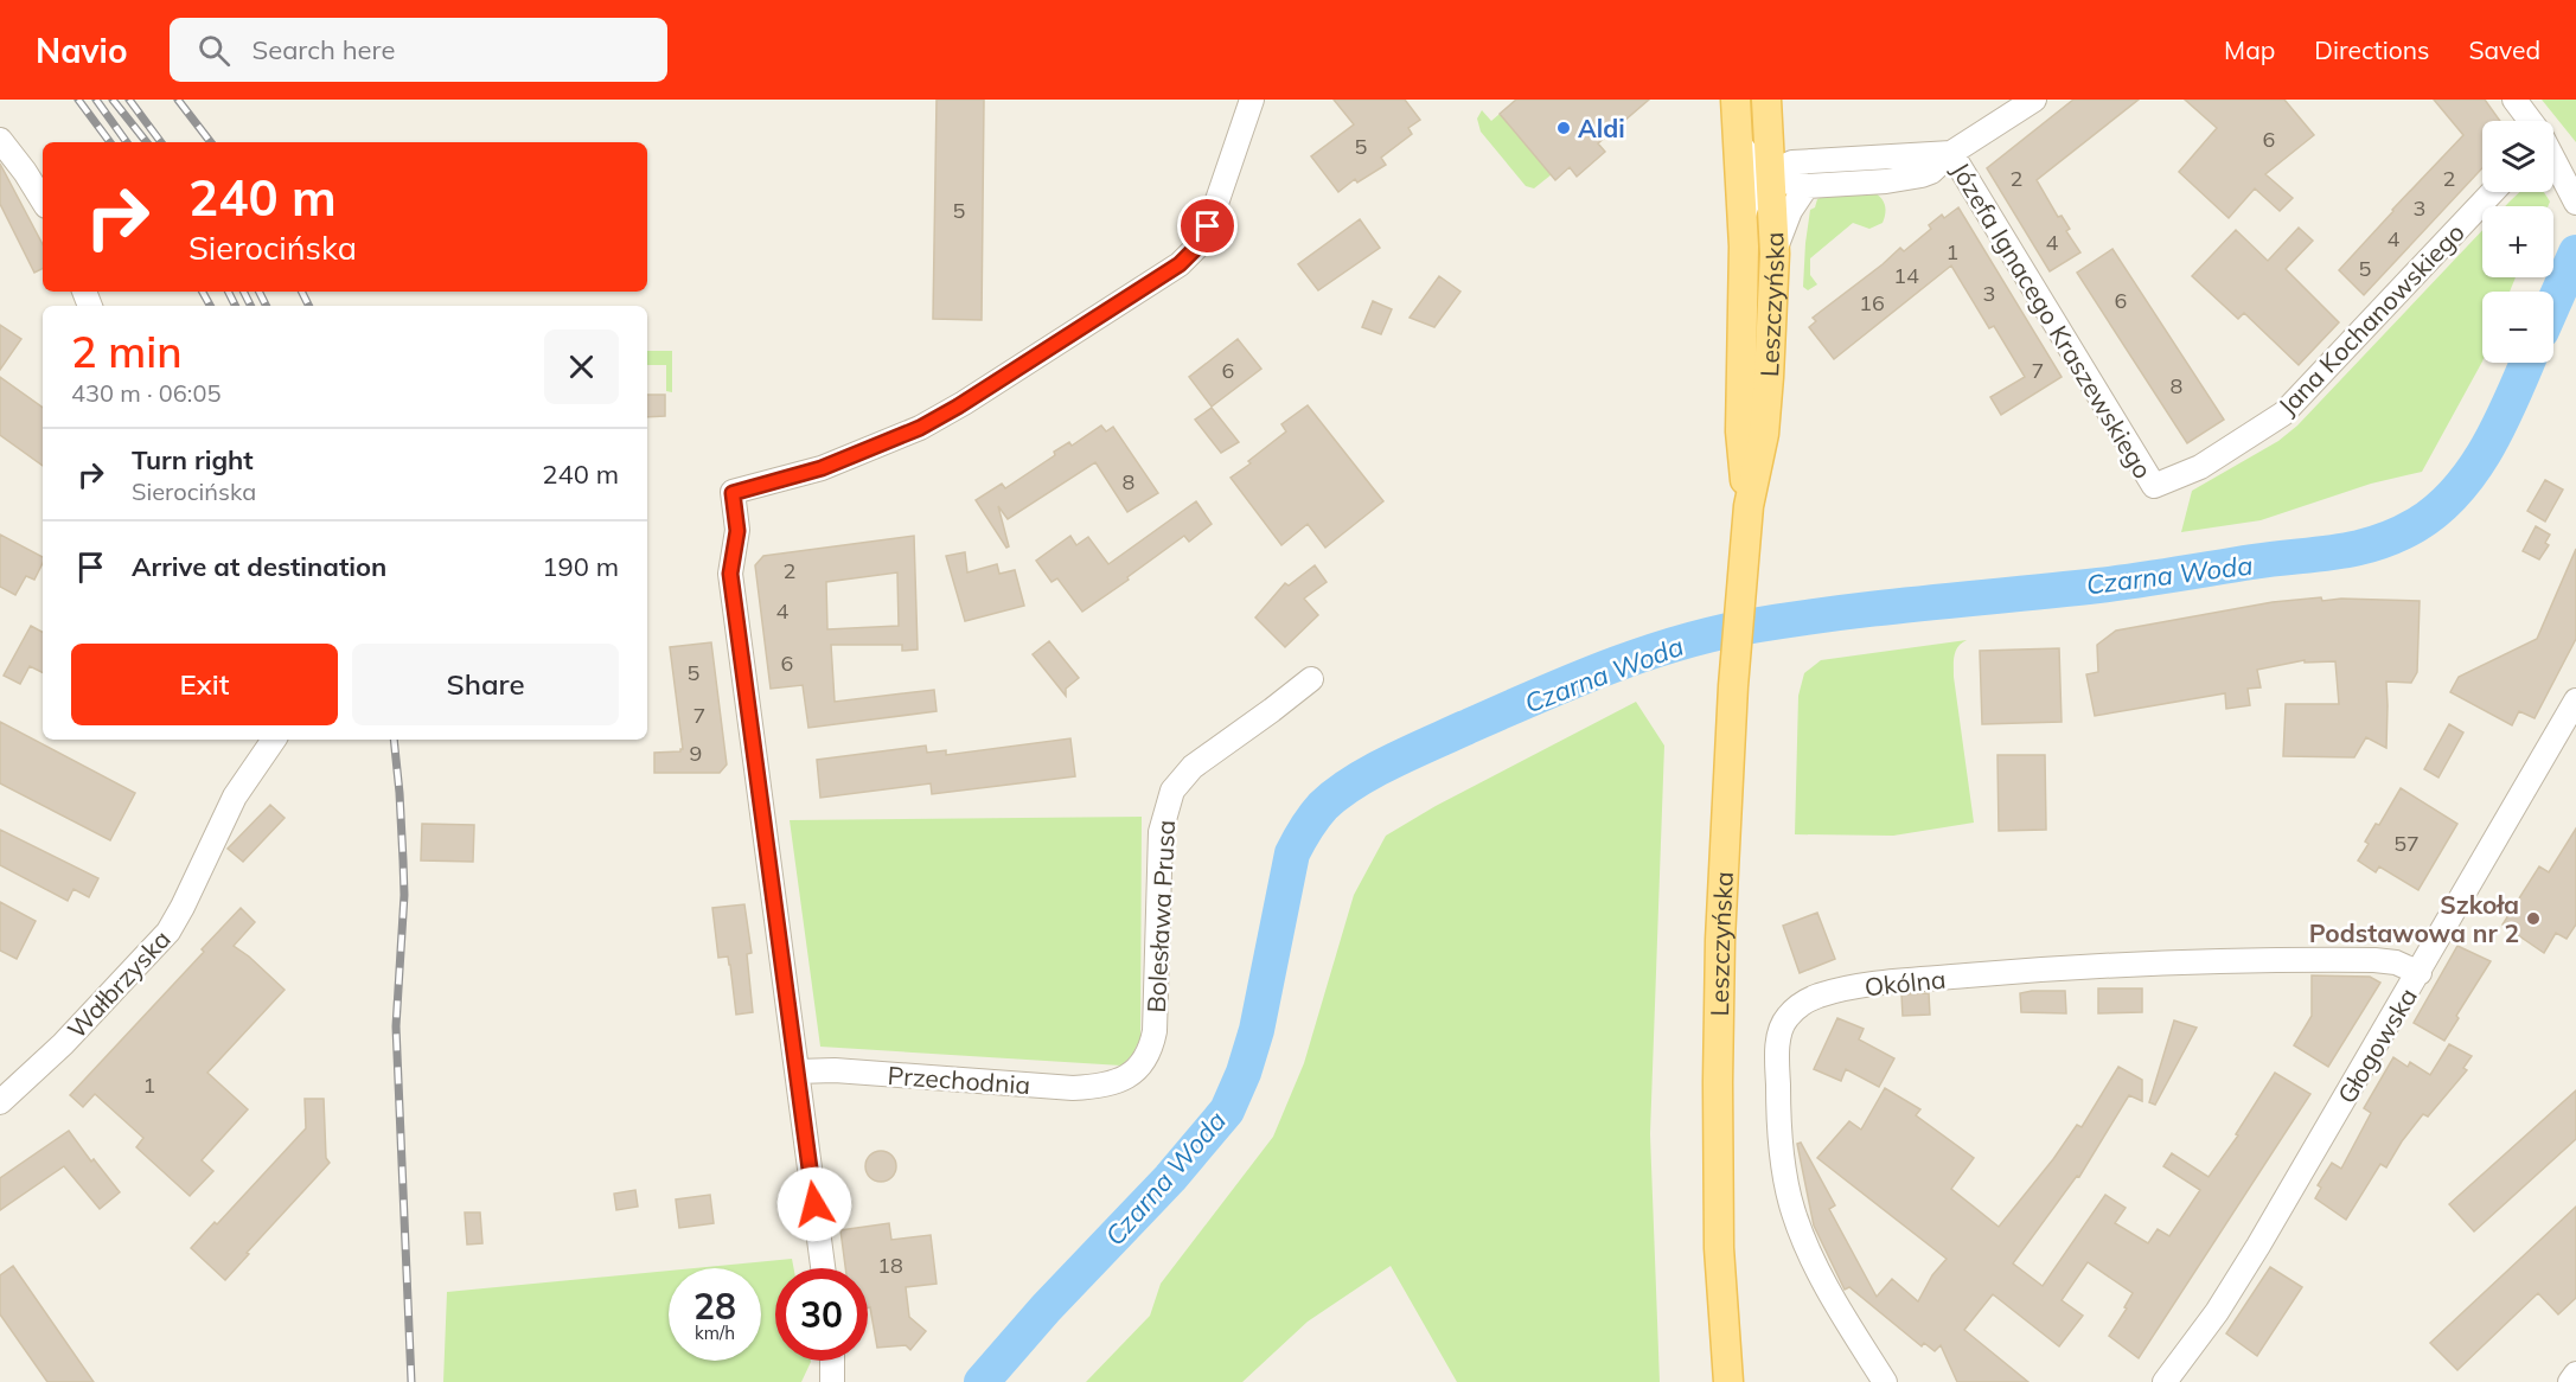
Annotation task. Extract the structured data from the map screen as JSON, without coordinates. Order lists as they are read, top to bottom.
{
  "streets": {
    "main road": ["Leszczyńska"],
    "street": [
      "Jana Kochanowskiego",
      "Józefa Ignacego Kraszewskiego",
      "Bolesława Prusa",
      "Okólna",
      "Wałbrzyska",
      "Głogowska",
      "Przechodnia"
    ]
  },
  "crossings": [
    ["Jana Kochanowskiego", "Józefa Ignacego Kraszewskiego"],
    ["Bolesława Prusa", "Przechodnia"],
    ["Okólna", "Głogowska"]
  ],
  "water": ["Czarna Woda"],
  "places": ["Aldi", "Szkoła Podstawowa nr 2"],
  "house_numbers": [
    "6",
    "5",
    "2",
    "2",
    "3",
    "5",
    "4",
    "4",
    "1",
    "5",
    "14",
    "3",
    "6",
    "16",
    "6",
    "7",
    "8",
    "8",
    "2",
    "4",
    "6",
    "5",
    "7",
    "9",
    "57",
    "1",
    "18"
  ],
  "page": {
    "header": "Navio",
    "search": "Search here",
    "nav": ["Map", "Directions", "Saved"],
    "map_buttons": ["+", "−"],
    "turn": ["240 m", "Sierocińska"],
    "heading": ["2 min", "430 m · 06:05"],
    "list": [
      {
        "name": "Turn right",
        "note": "Sierocińska",
        "value": "240 m"
      },
      {
        "name": "Arrive at destination",
        "value": "190 m"
      }
    ],
    "buttons": ["Exit", "Share"],
    "speed": "28 km/h",
    "limit": "30"
  }
}
